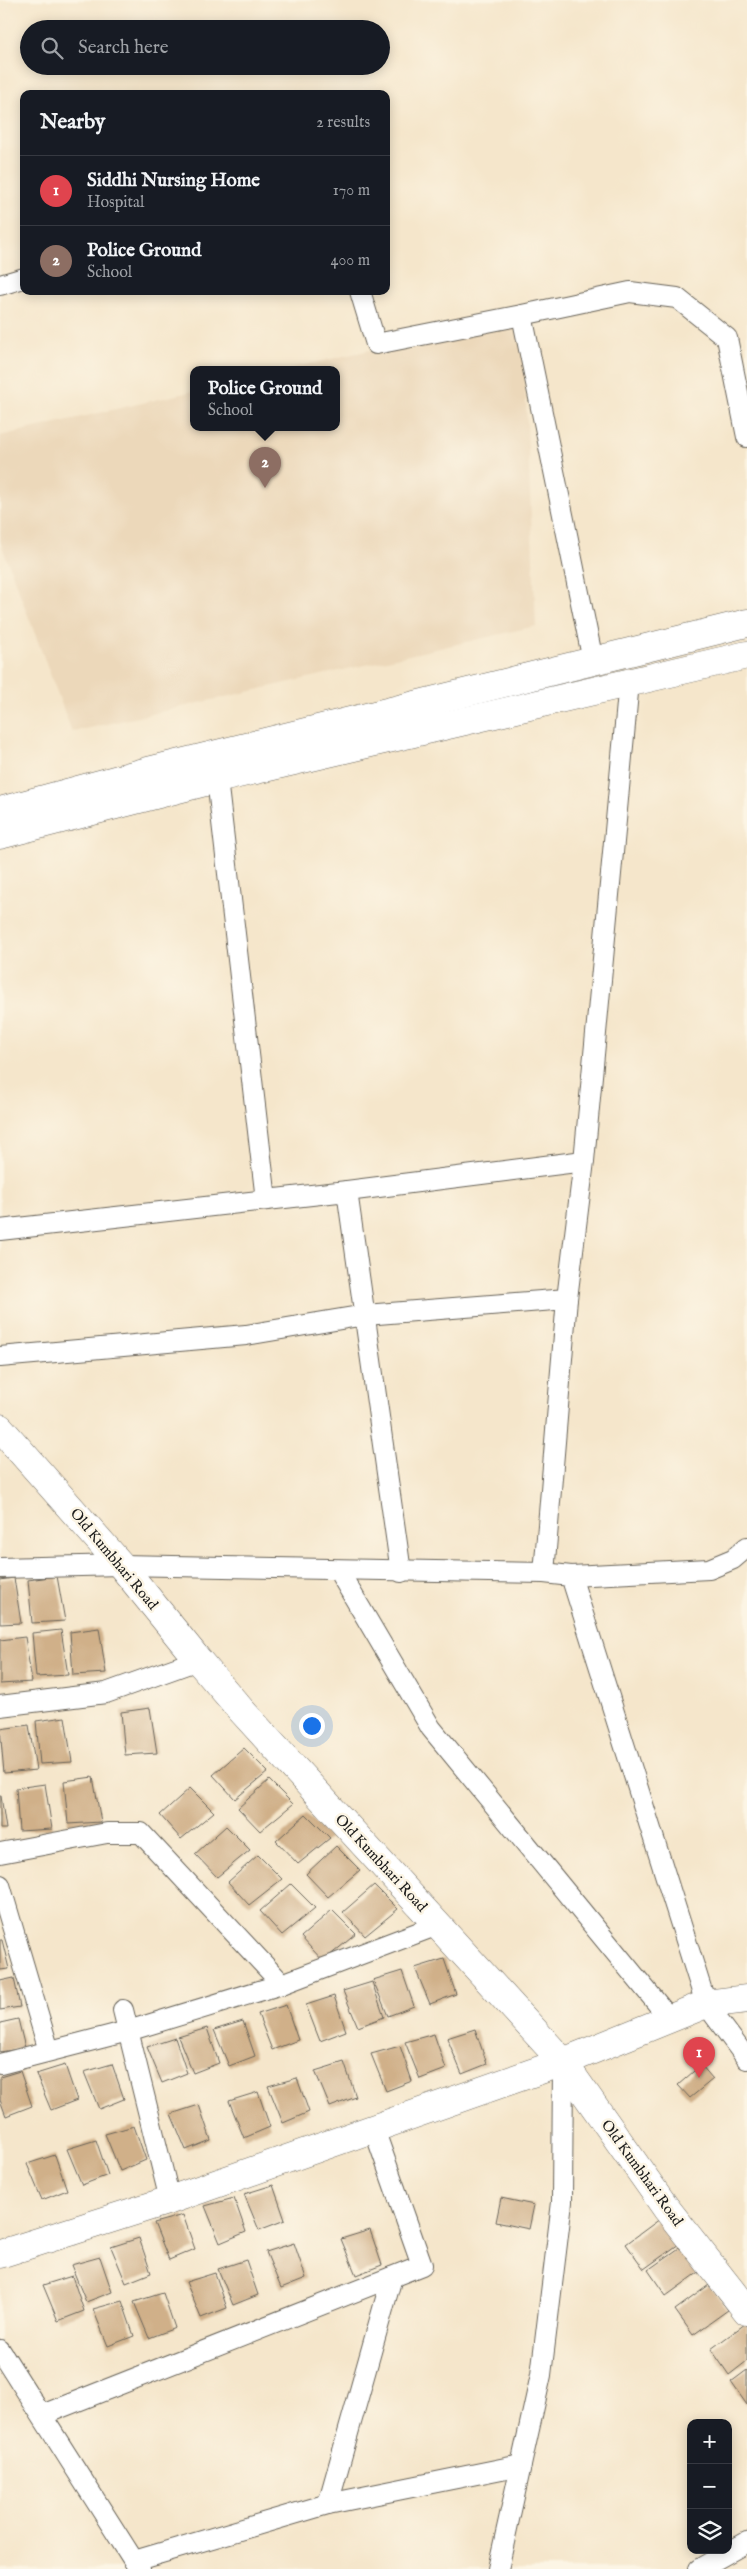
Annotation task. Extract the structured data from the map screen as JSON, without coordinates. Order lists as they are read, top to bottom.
{
  "streets": {
    "main road": ["Old Kumbhari Road"]
  },
  "page": {
    "search": "Search here",
    "heading": ["Nearby", "2 results"],
    "list": [
      {
        "mark": "1",
        "name": "Siddhi Nursing Home",
        "note": "Hospital",
        "value": "170 m"
      },
      {
        "mark": "2",
        "name": "Police Ground",
        "note": "School",
        "value": "400 m"
      }
    ],
    "popup": ["Police Ground", "School"],
    "pins": ["2", "1"],
    "map_buttons": ["+", "−"]
  }
}
